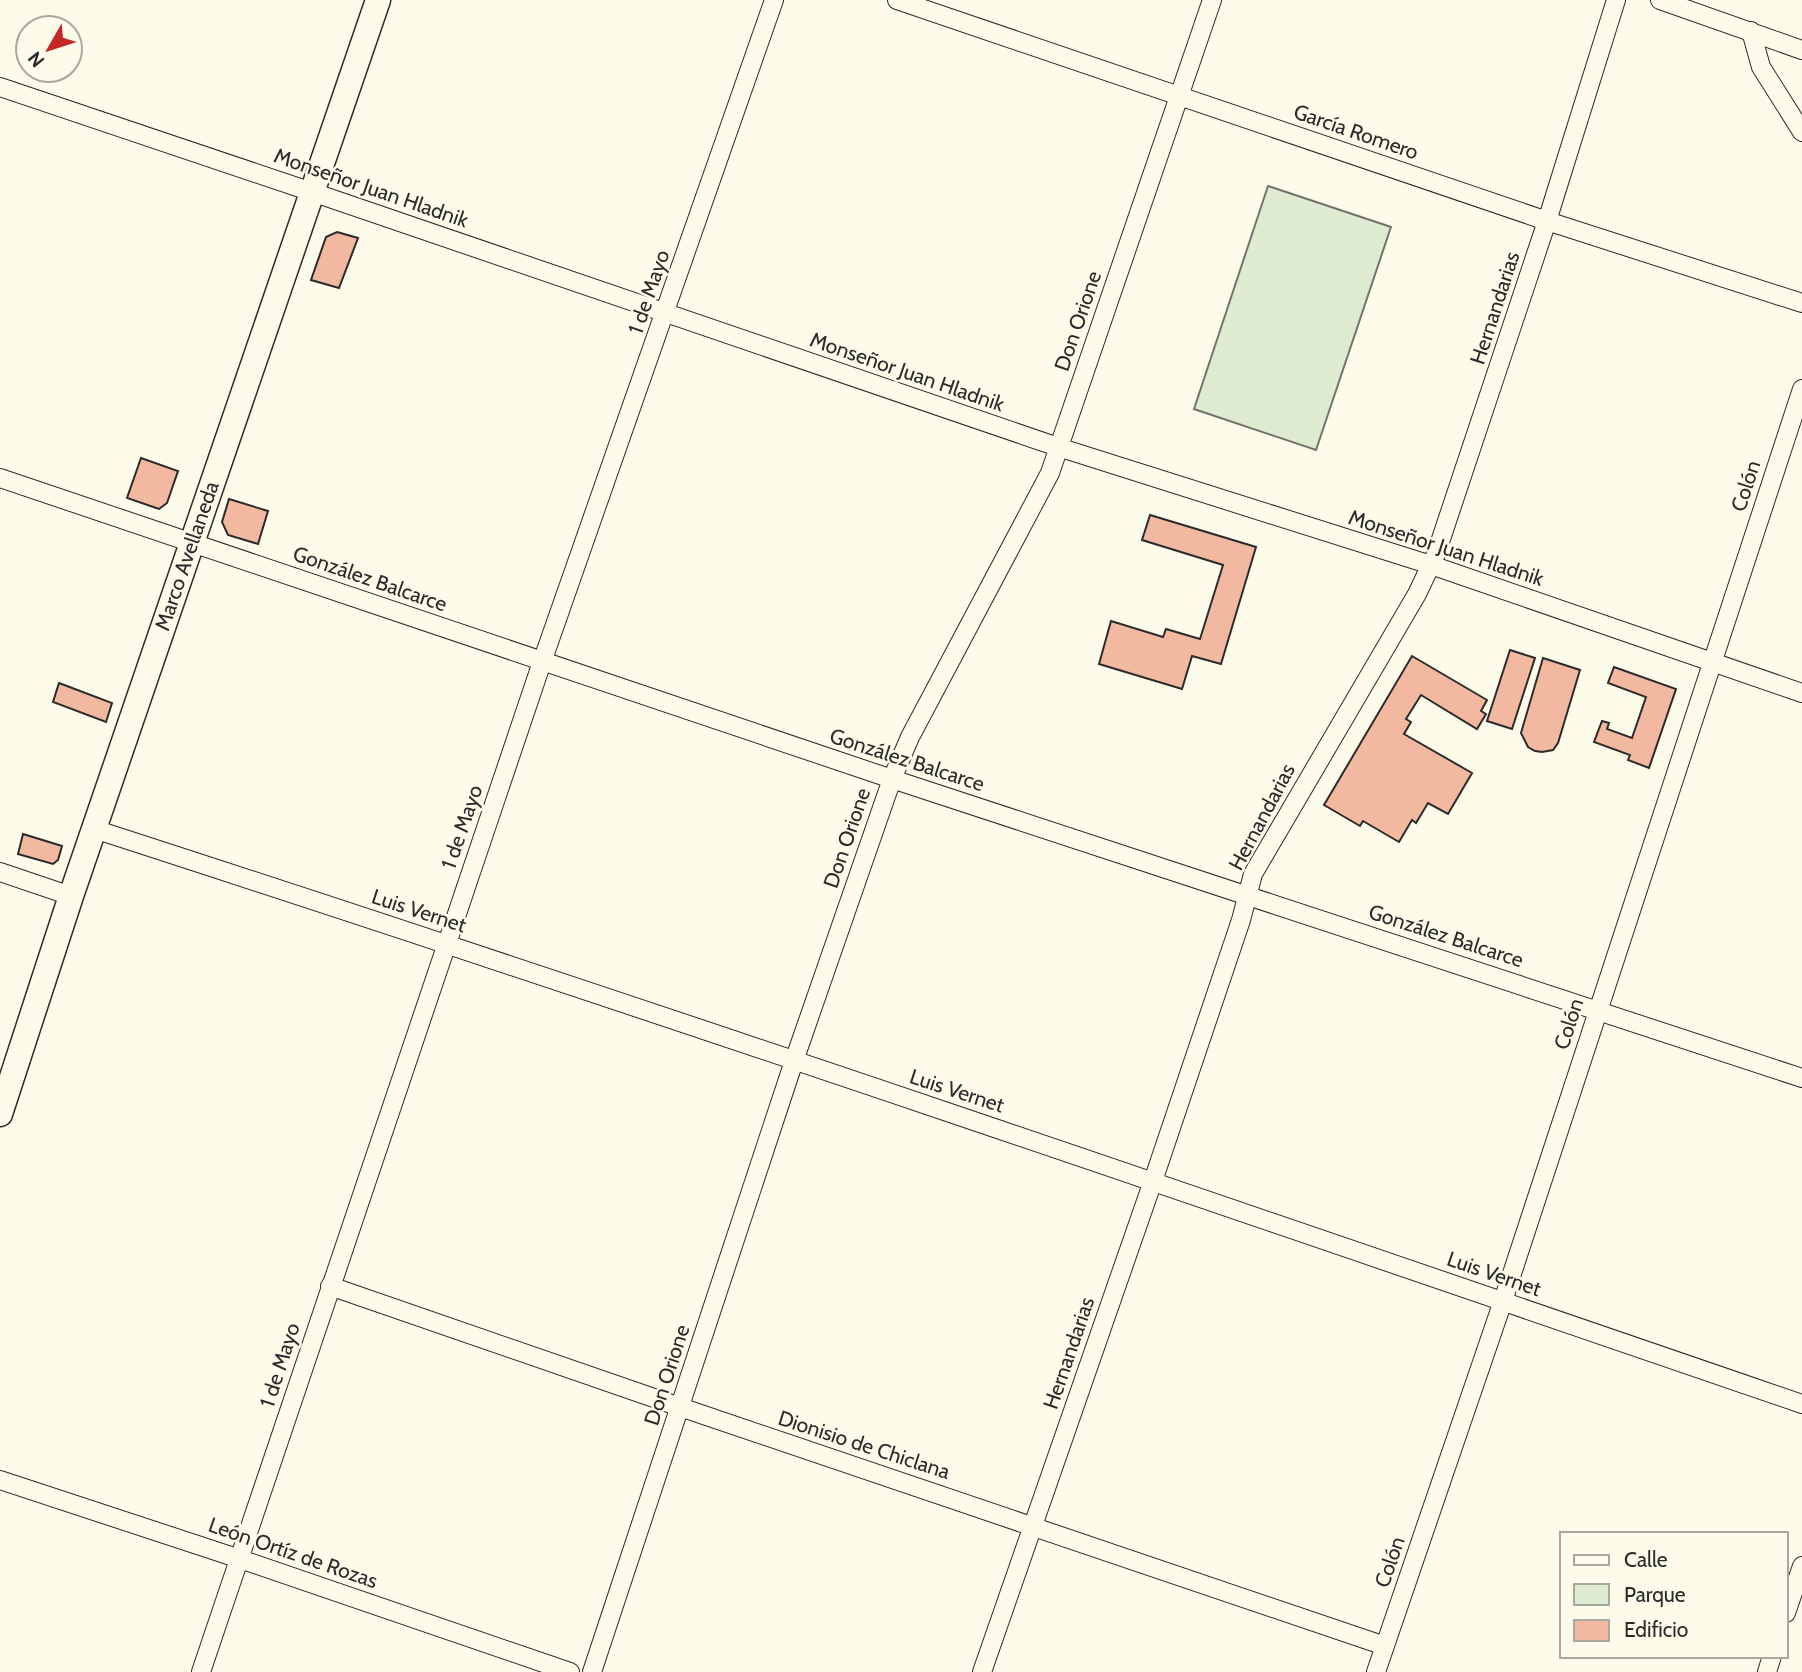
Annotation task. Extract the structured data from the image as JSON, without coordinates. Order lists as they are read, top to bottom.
{
  "streets": {
    "street": [
      "García Romero",
      "Monseñor Juan Hladnik",
      "1 de Mayo",
      "Hernandarias",
      "Don Orione",
      "Colón",
      "Marco Avellaneda",
      "González Balcarce",
      "Luis Vernet",
      "Dionisio de Chiclana",
      "León Ortíz de Rozas"
    ]
  },
  "crossings": [
    ["García Romero", "Hernandarias"],
    ["García Romero", "Don Orione"],
    ["Monseñor Juan Hladnik", "1 de Mayo"],
    ["Monseñor Juan Hladnik", "Hernandarias"],
    ["Monseñor Juan Hladnik", "Don Orione"],
    ["Monseñor Juan Hladnik", "Colón"],
    ["Monseñor Juan Hladnik", "Marco Avellaneda"],
    ["1 de Mayo", "González Balcarce"],
    ["1 de Mayo", "Luis Vernet"],
    ["1 de Mayo", "Dionisio de Chiclana"],
    ["1 de Mayo", "León Ortíz de Rozas"],
    ["Hernandarias", "González Balcarce"],
    ["Hernandarias", "Luis Vernet"],
    ["Hernandarias", "Dionisio de Chiclana"],
    ["Don Orione", "González Balcarce"],
    ["Don Orione", "Luis Vernet"],
    ["Don Orione", "Dionisio de Chiclana"],
    ["Colón", "González Balcarce"],
    ["Colón", "Luis Vernet"],
    ["Colón", "Dionisio de Chiclana"],
    ["Marco Avellaneda", "González Balcarce"],
    ["Marco Avellaneda", "Luis Vernet"]
  ],
  "legend": ["Calle", "Parque", "Edificio"],
  "north": "bottom left"
}
